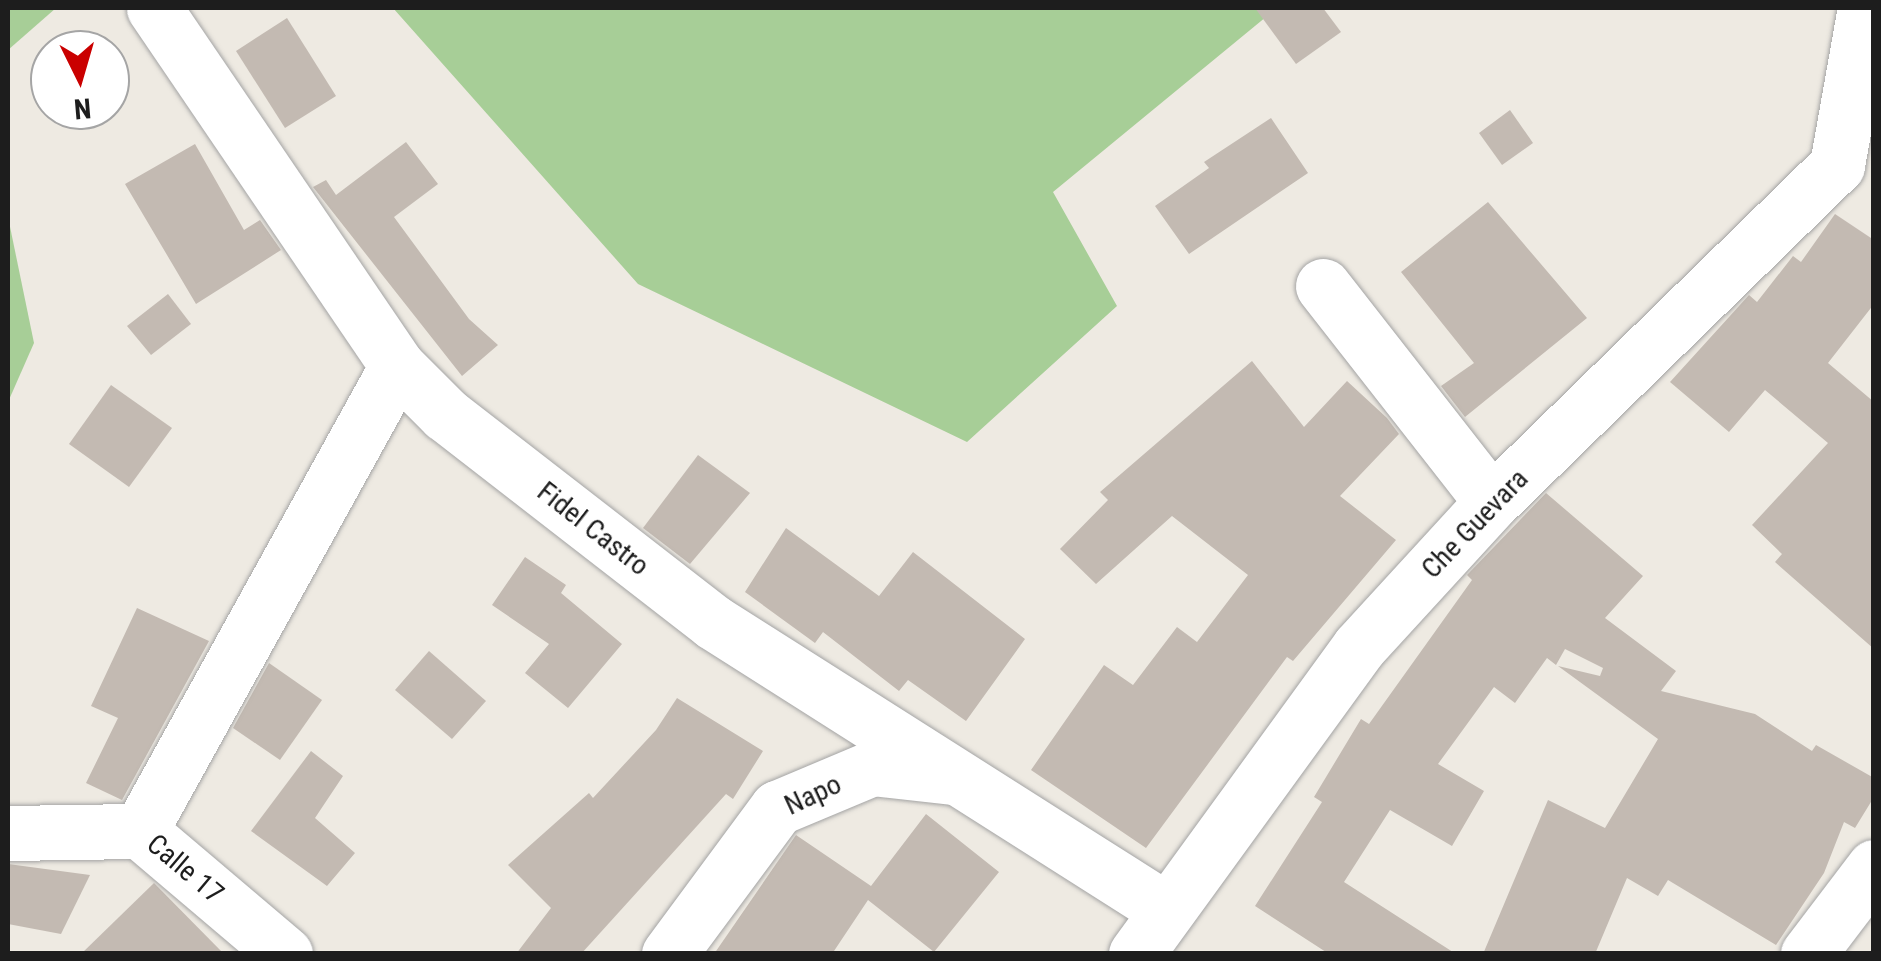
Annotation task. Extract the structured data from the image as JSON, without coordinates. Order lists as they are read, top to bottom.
{
  "streets": {
    "street": [
      "Che Guevara",
      "Fidel Castro",
      "Napo",
      "Calle 17"
    ]
  },
  "crossings": [
    ["Che Guevara", "Fidel Castro"],
    ["Fidel Castro", "Napo"]
  ],
  "north": "bottom"
}
